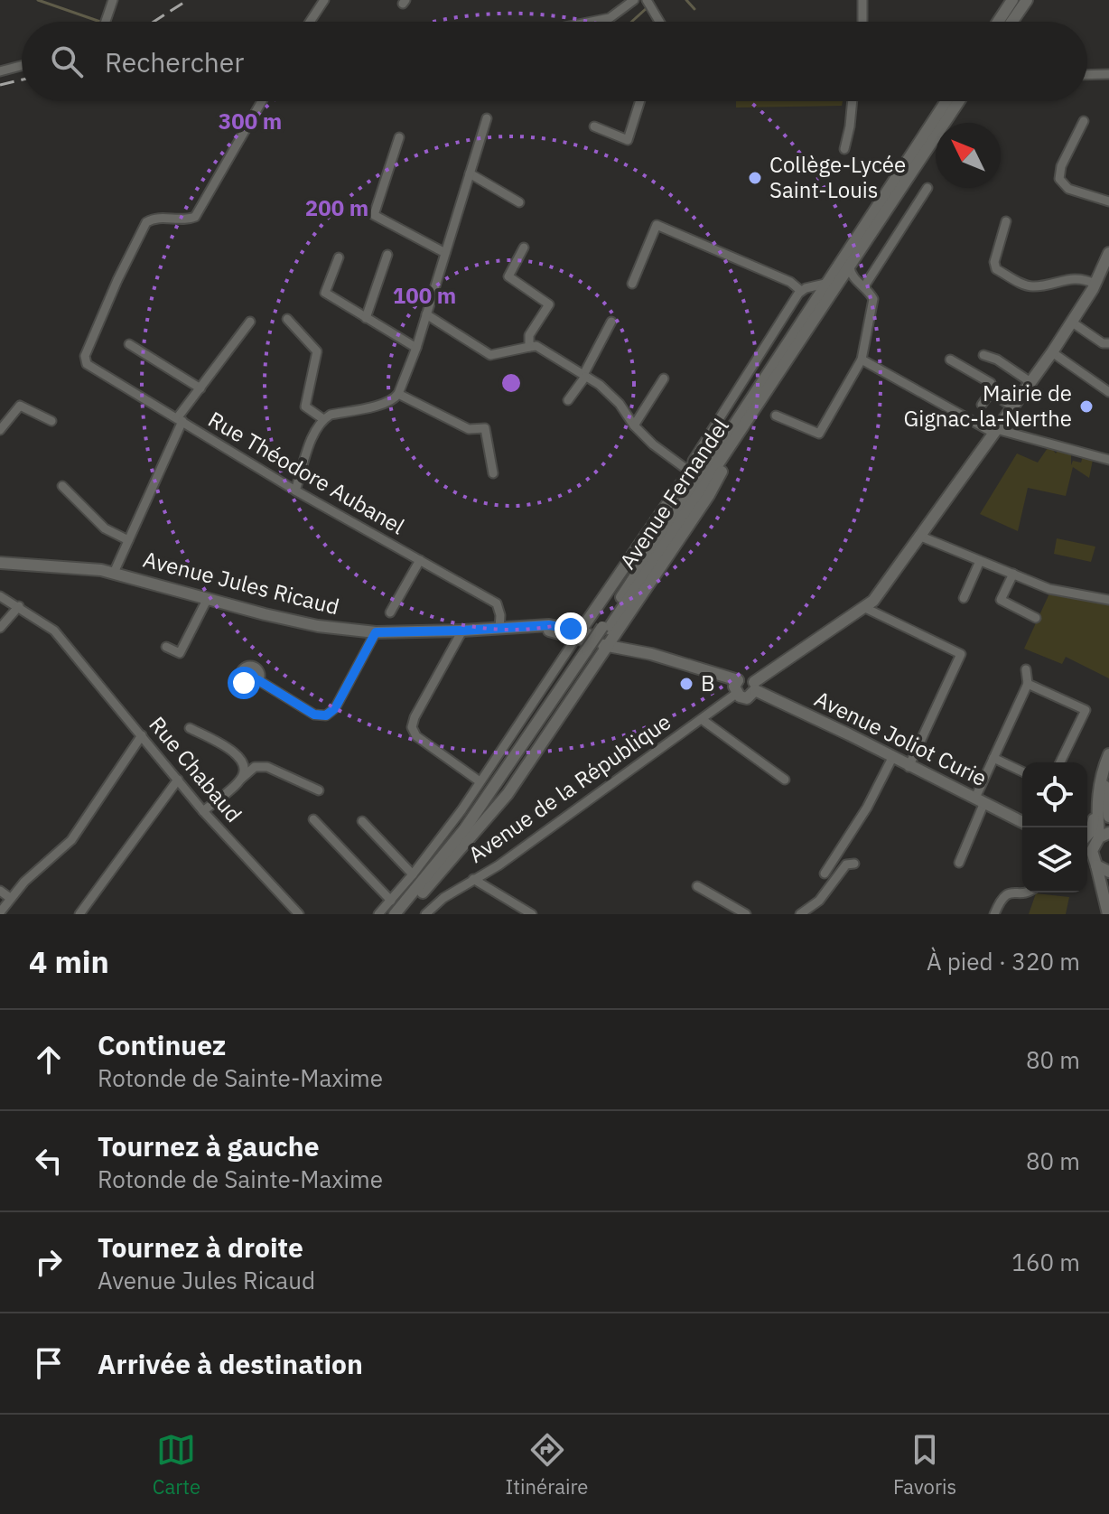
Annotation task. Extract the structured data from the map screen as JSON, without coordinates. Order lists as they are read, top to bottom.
{
  "streets": {
    "main road": ["Avenue Fernandel", "Avenue Jules Ricaud", "Avenue Joliot Curie"],
    "street": ["Rue Théodore Aubanel", "Rue Chabaud", "Avenue de la République"]
  },
  "crossings": [
    ["Rue Théodore Aubanel", "Avenue Jules Ricaud"],
    ["Avenue Fernandel", "Avenue Jules Ricaud"],
    ["Avenue Jules Ricaud", "Avenue Joliot Curie"],
    ["Avenue Jules Ricaud", "Avenue de la République"],
    ["Avenue Joliot Curie", "Avenue de la République"]
  ],
  "places": ["Collège-Lycée Saint-Louis", "Mairie de Gignac-la-Nerthe", "B"],
  "north": "top left",
  "page": {
    "search": "Rechercher",
    "heading": ["4 min", "À pied · 320 m"],
    "list": [
      ["Continuez", "Rotonde de Sainte-Maxime", "80 m"],
      ["Tournez à gauche", "Rotonde de Sainte-Maxime", "80 m"],
      ["Tournez à droite", "Avenue Jules Ricaud", "160 m"],
      "Arrivée à destination"
    ],
    "nav": ["Carte", "Itinéraire", "Favoris"]
  },
  "rings": ["300 m", "200 m", "100 m"]
}
